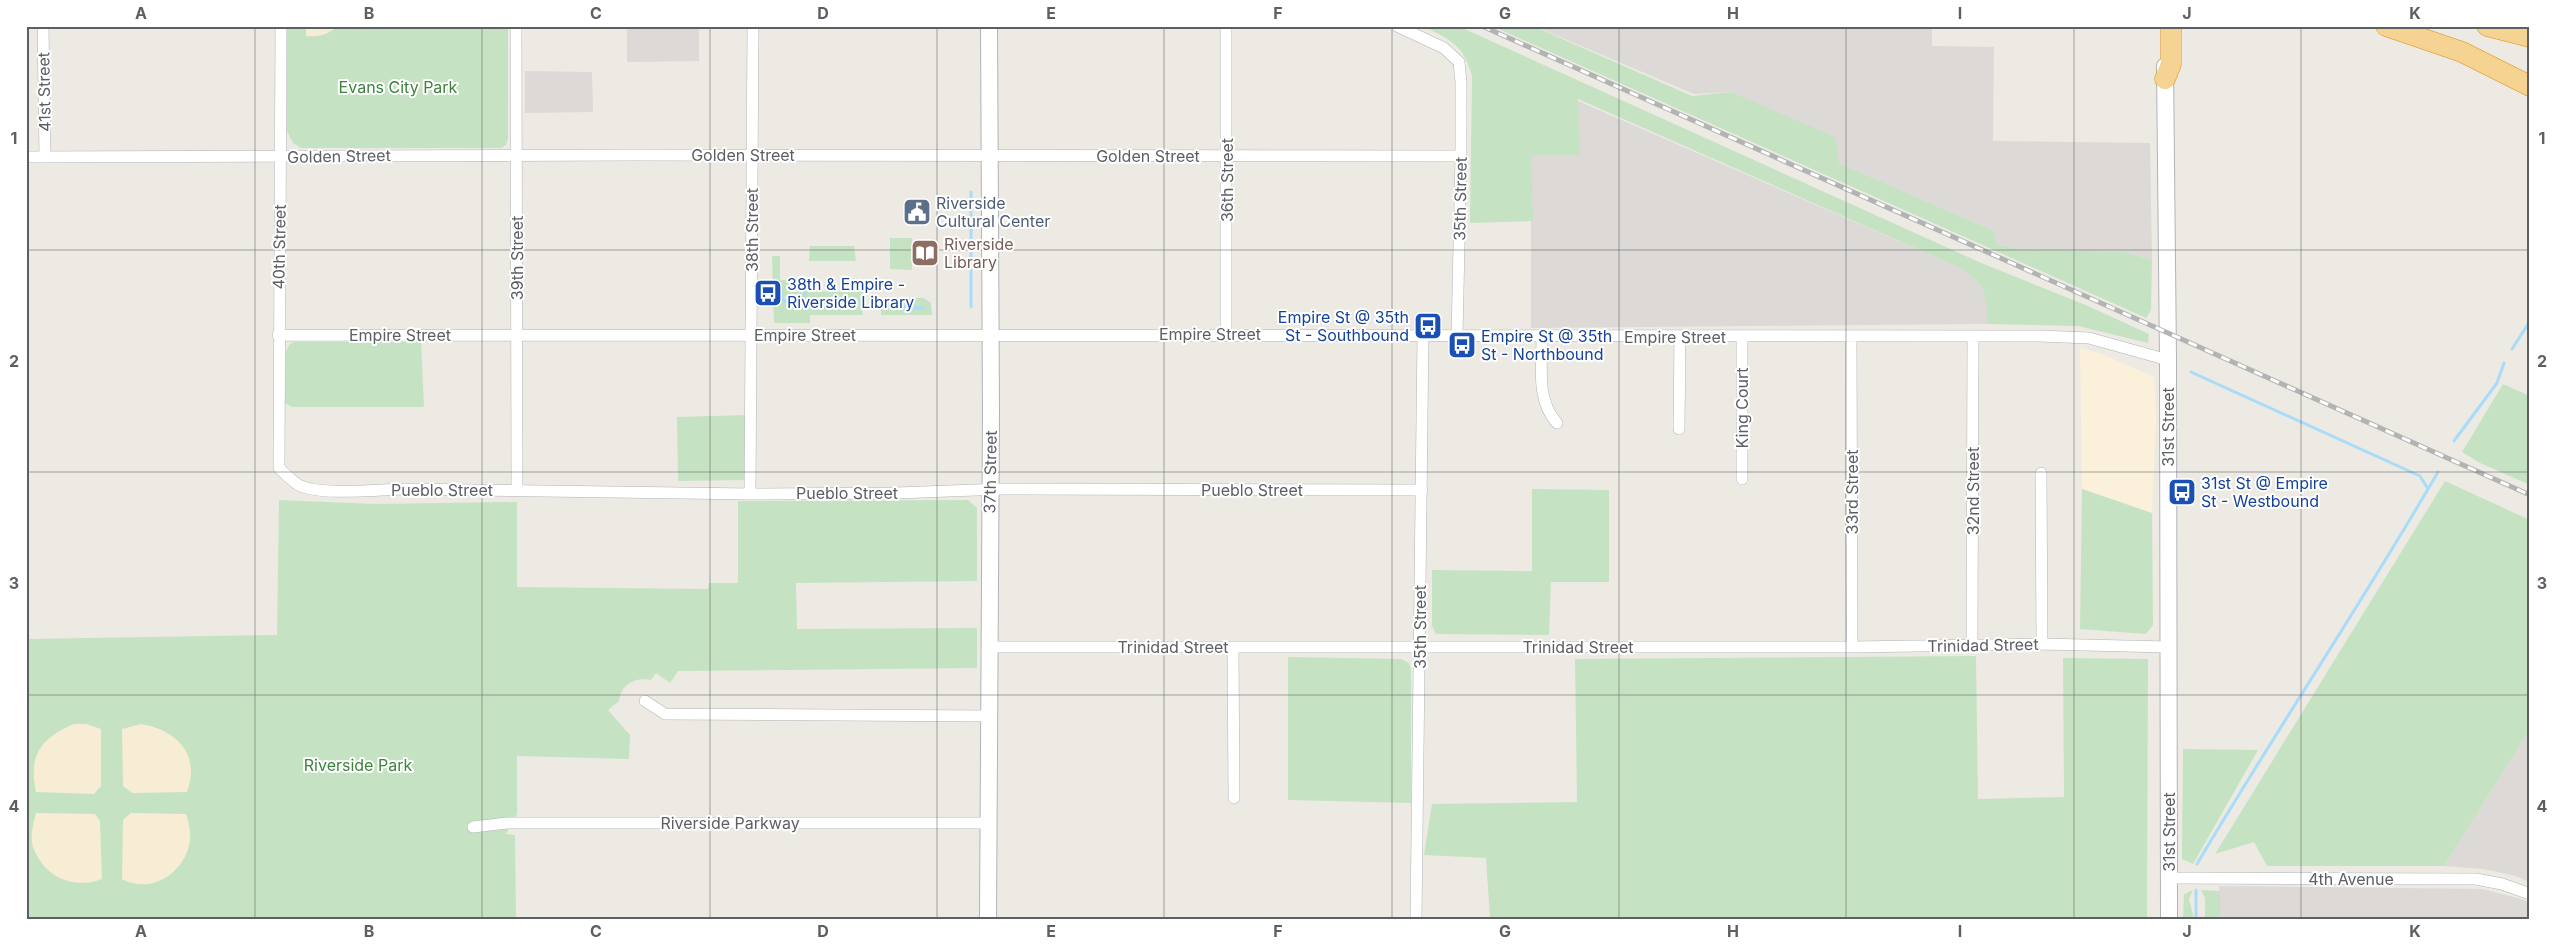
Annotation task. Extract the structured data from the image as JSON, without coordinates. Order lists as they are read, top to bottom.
{
  "streets": {
    "main road": ["31st Street", "37th Street"],
    "street": [
      "41st Street",
      "Golden Street",
      "36th Street",
      "35th Street",
      "38th Street",
      "40th Street",
      "39th Street",
      "Empire Street",
      "King Court",
      "Pueblo Street",
      "32nd Street",
      "33rd Street",
      "Trinidad Street",
      "Riverside Parkway",
      "4th Avenue"
    ]
  },
  "crossings": [
    ["41st Street", "Golden Street"],
    ["Golden Street", "36th Street"],
    ["Golden Street", "35th Street"],
    ["Golden Street", "38th Street"],
    ["Golden Street", "40th Street"],
    ["Golden Street", "39th Street"],
    ["Golden Street", "37th Street"],
    ["36th Street", "Empire Street"],
    ["35th Street", "Empire Street"],
    ["35th Street", "Pueblo Street"],
    ["35th Street", "Trinidad Street"],
    ["38th Street", "Empire Street"],
    ["38th Street", "Pueblo Street"],
    ["40th Street", "Empire Street"],
    ["40th Street", "Pueblo Street"],
    ["39th Street", "Empire Street"],
    ["39th Street", "Pueblo Street"],
    ["Empire Street", "King Court"],
    ["Empire Street", "31st Street"],
    ["Empire Street", "37th Street"],
    ["Empire Street", "32nd Street"],
    ["Empire Street", "33rd Street"],
    ["31st Street", "Trinidad Street"],
    ["31st Street", "4th Avenue"],
    ["37th Street", "Pueblo Street"],
    ["37th Street", "Trinidad Street"],
    ["37th Street", "Riverside Parkway"],
    ["32nd Street", "Trinidad Street"],
    ["33rd Street", "Trinidad Street"]
  ],
  "parks": ["Evans City Park", "Riverside Park"],
  "places": {
    "public building": ["Riverside Cultural Center"],
    "library": ["Riverside Library"],
    "bus stop": [
      "38th & Empire - Riverside Library",
      "Empire St @ 35th St - Southbound",
      "Empire St @ 35th St - Northbound",
      "31st St @ Empire St - Westbound"
    ]
  },
  "grid": {
    "columns": [
      "A",
      "B",
      "C",
      "D",
      "E",
      "F",
      "G",
      "H",
      "I",
      "J",
      "K"
    ],
    "rows": [
      "1",
      "2",
      "3",
      "4"
    ]
  }
}
